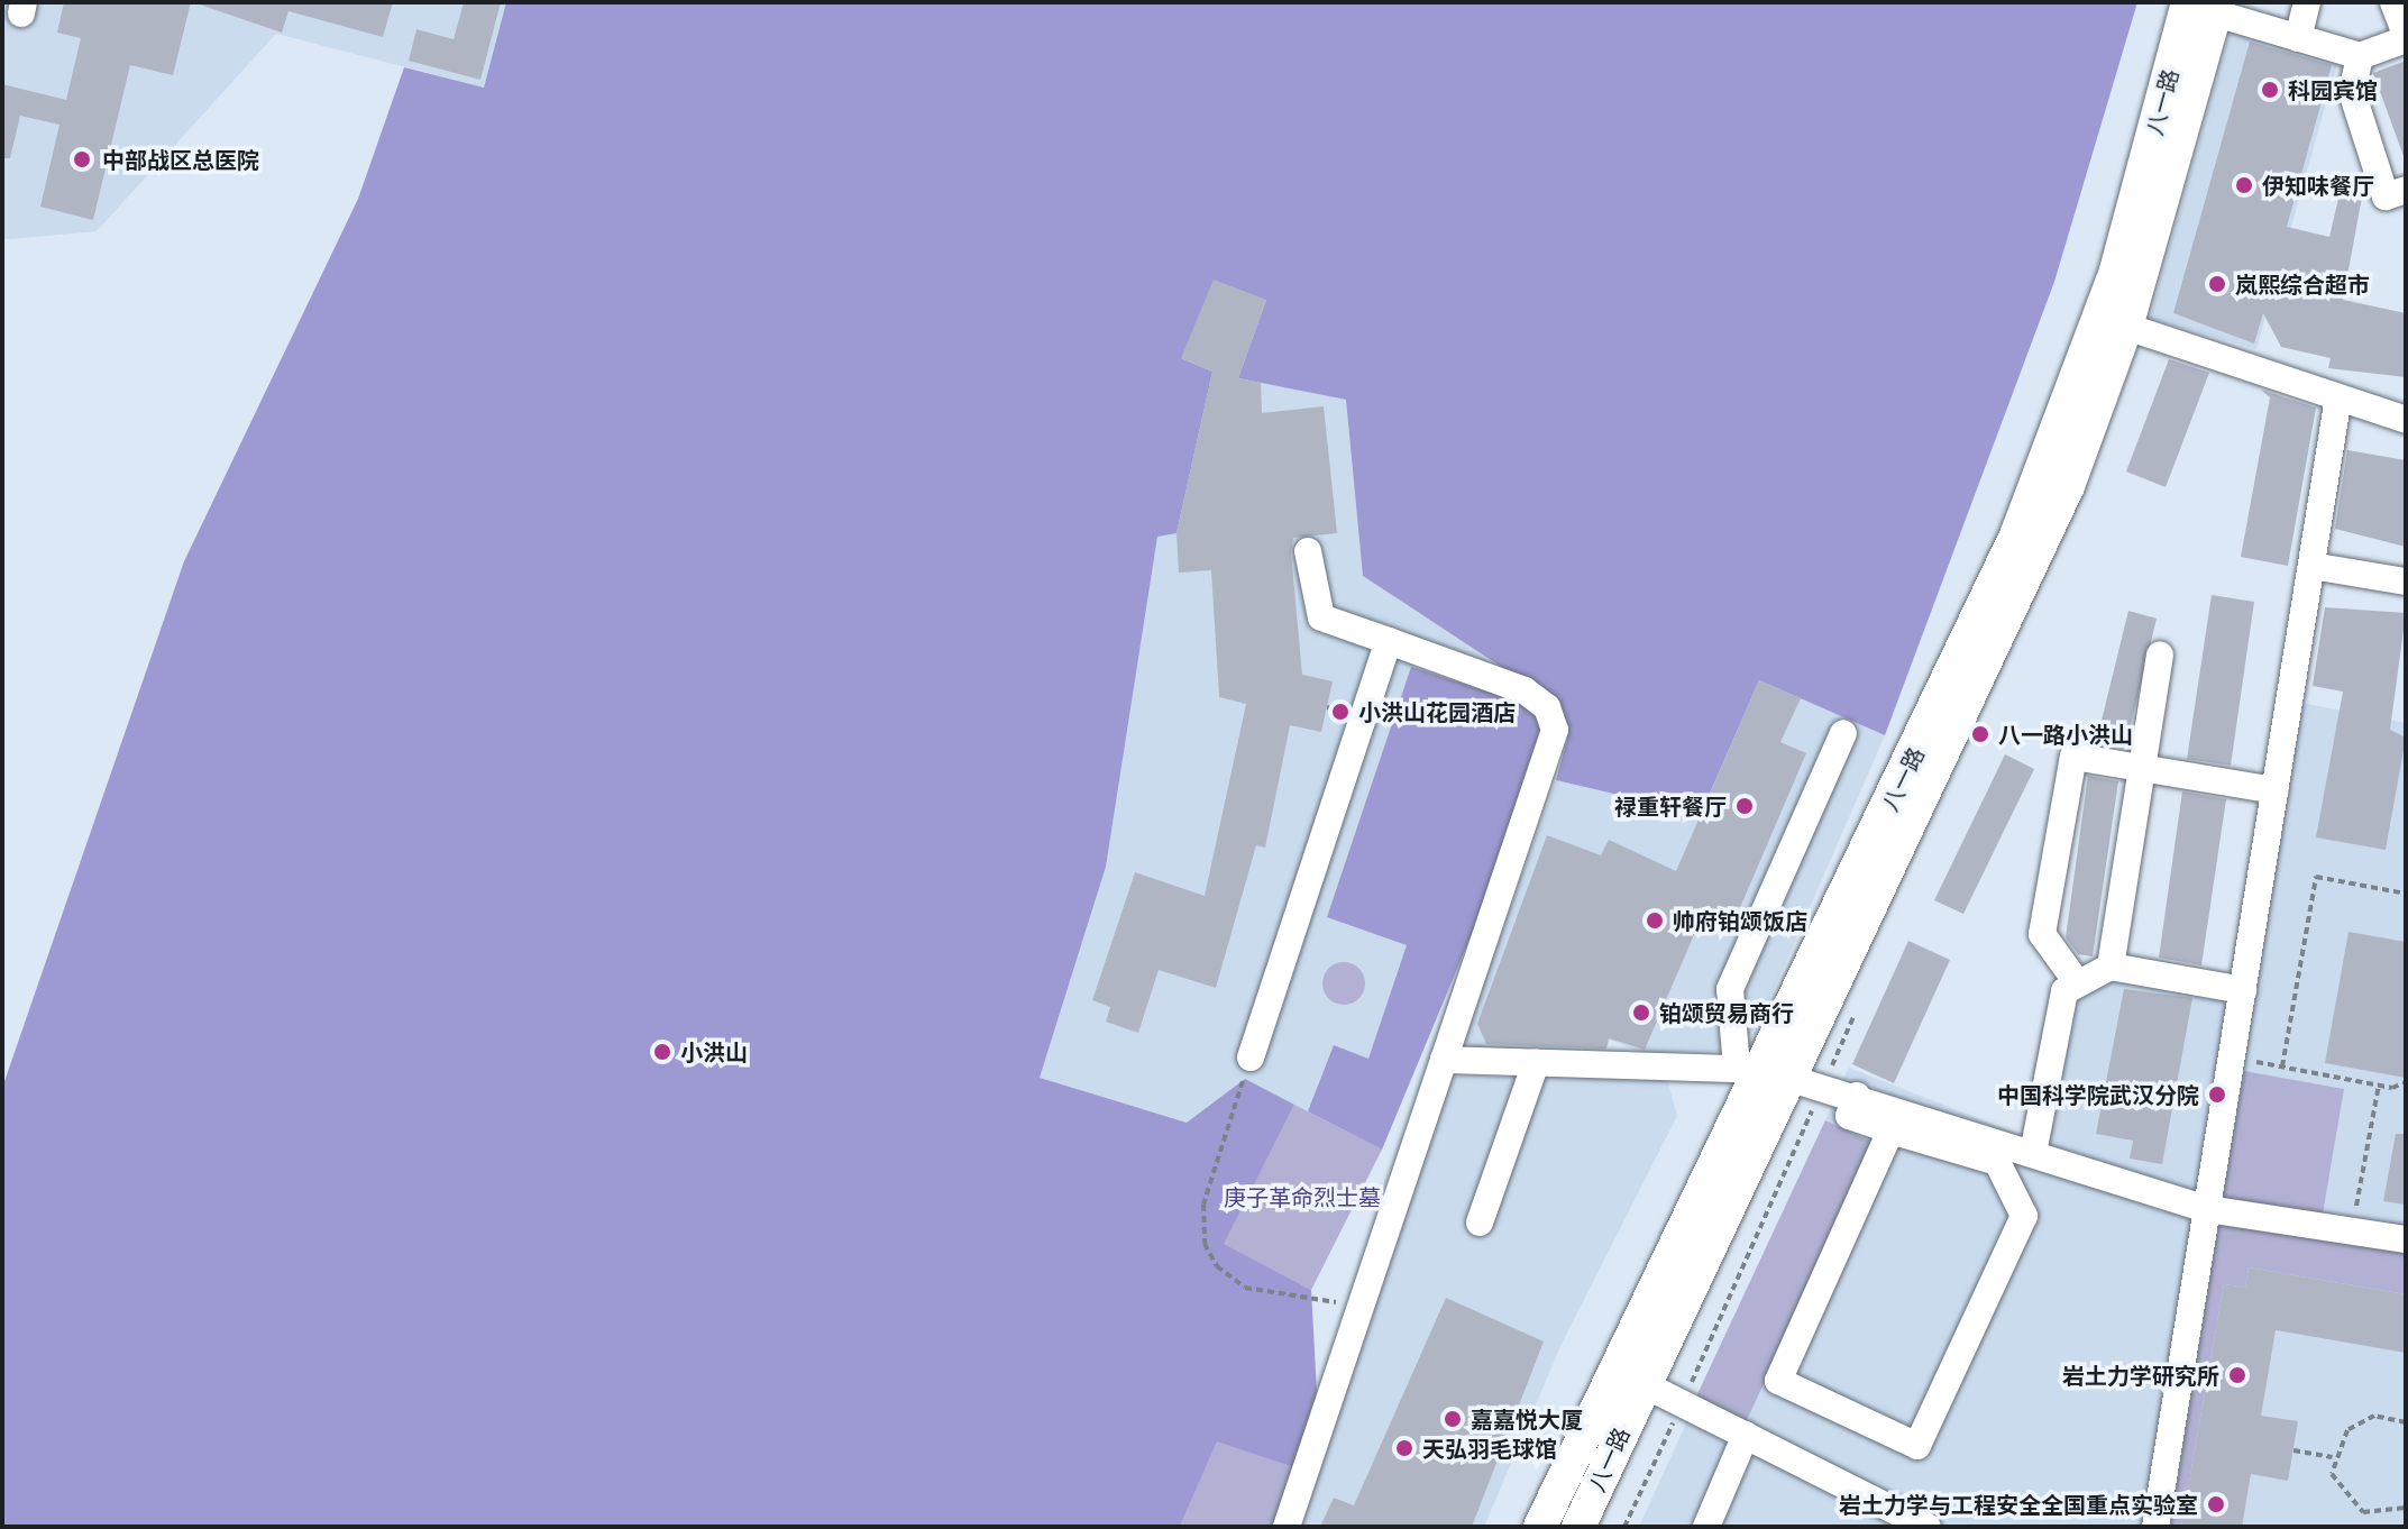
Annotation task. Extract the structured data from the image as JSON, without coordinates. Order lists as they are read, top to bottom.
{
  "streets": {
    "main road": ["八一路"]
  },
  "parks": ["庚子革命烈士墓"],
  "places": [
    "科园宾馆",
    "中部战区总医院",
    "伊知味餐厅",
    "岚熙综合超市",
    "小洪山花园酒店",
    "八一路小洪山",
    "禄重轩餐厅",
    "帅府铂颂饭店",
    "铂颂贸易商行",
    "小洪山",
    "中国科学院武汉分院",
    "岩土力学研究所",
    "嘉嘉悦大厦",
    "天弘羽毛球馆",
    "岩土力学与工程安全全国重点实验室"
  ]
}
